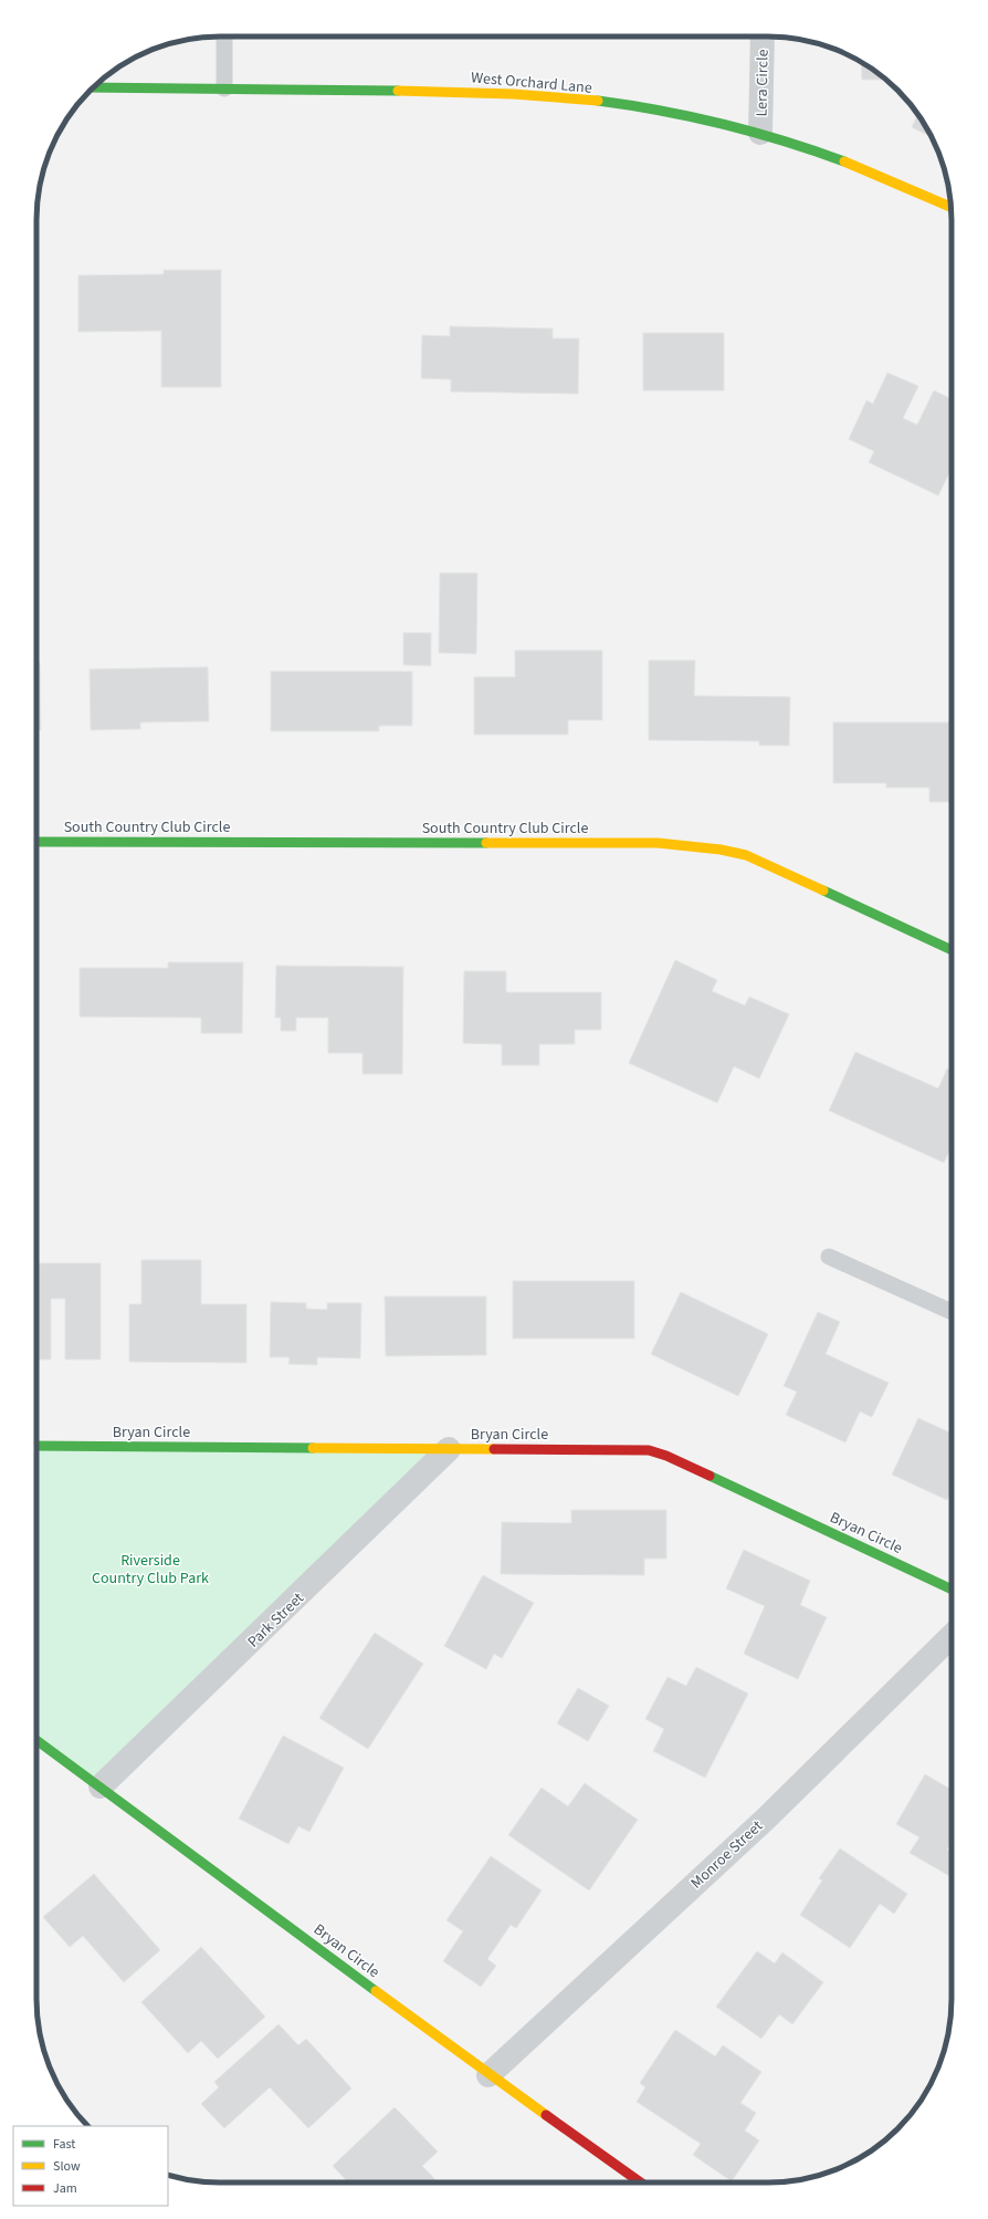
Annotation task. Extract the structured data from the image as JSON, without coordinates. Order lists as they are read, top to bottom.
{
  "streets": {
    "street": [
      "West Orchard Lane",
      "Lera Circle",
      "South Country Club Circle",
      "Bryan Circle",
      "Park Street",
      "Monroe Street"
    ]
  },
  "crossings": [
    ["West Orchard Lane", "Lera Circle"],
    ["Bryan Circle", "Park Street"],
    ["Bryan Circle", "Monroe Street"]
  ],
  "parks": ["Riverside Country Club Park"],
  "legend": ["Fast", "Slow", "Jam"]
}
